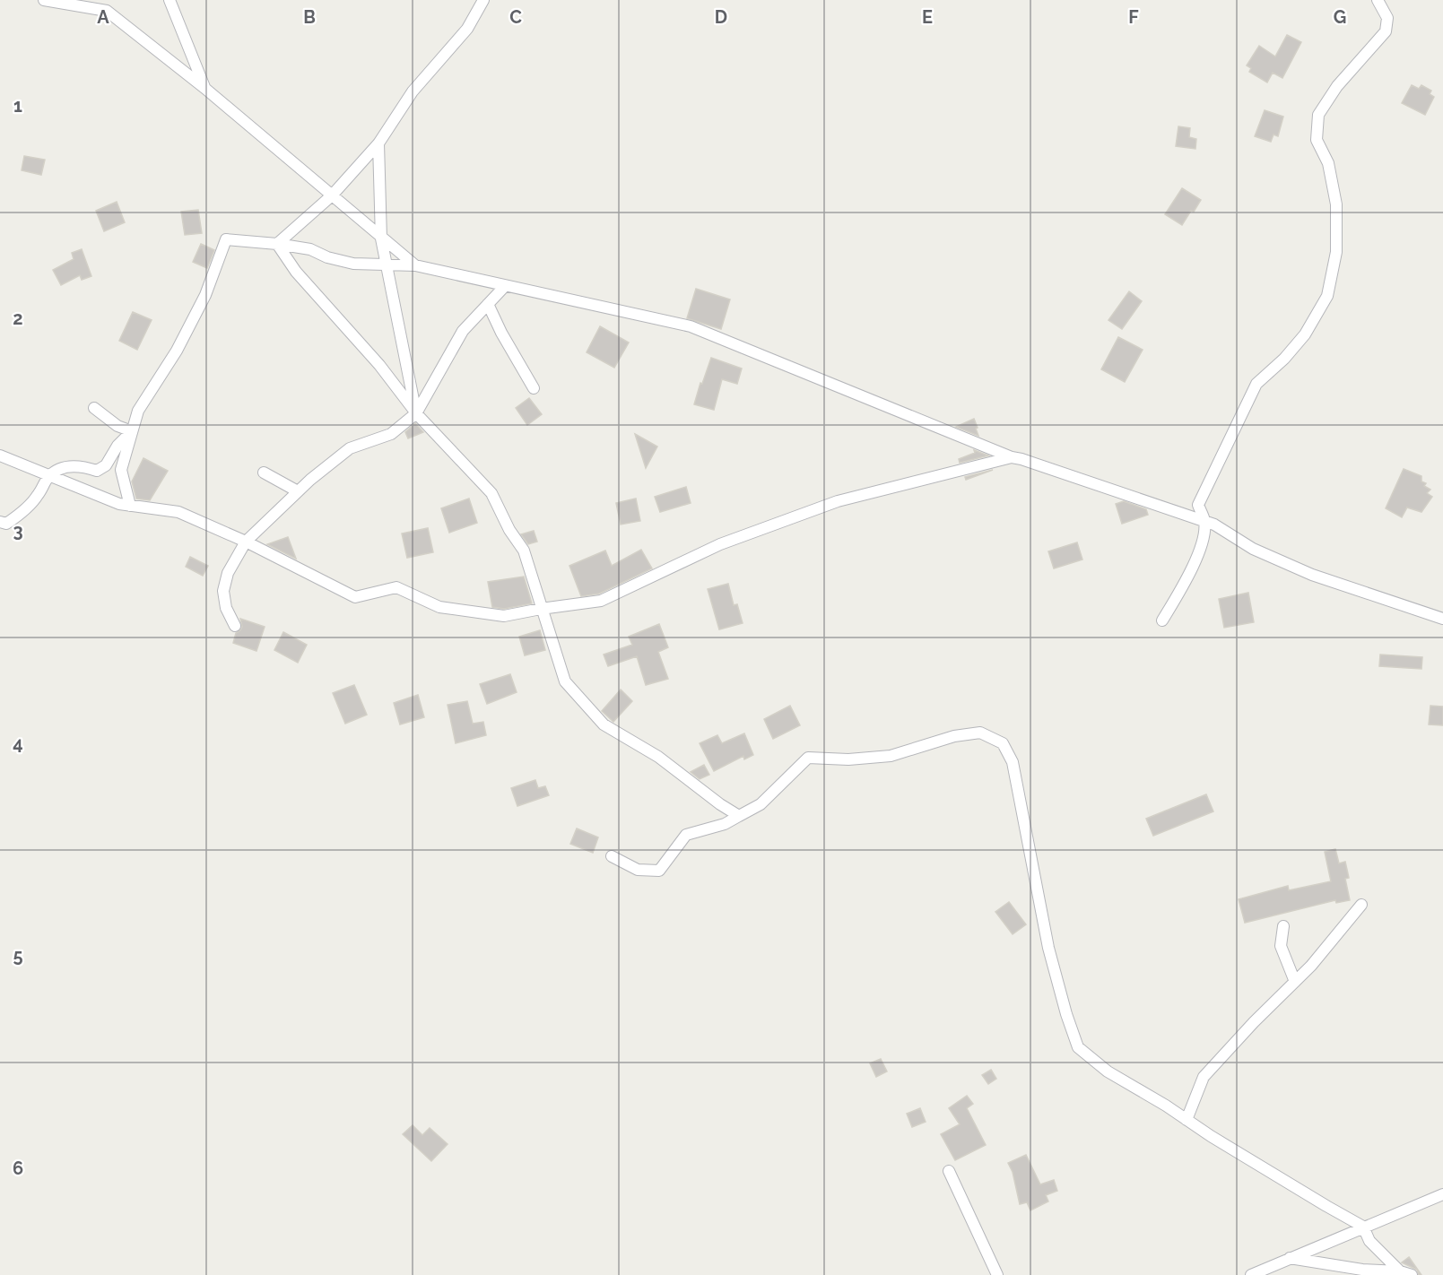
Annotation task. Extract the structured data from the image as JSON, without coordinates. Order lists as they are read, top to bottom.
{
  "grid": {
    "columns": [
      "A",
      "B",
      "C",
      "D",
      "E",
      "F",
      "G"
    ],
    "rows": [
      "1",
      "2",
      "3",
      "4",
      "5",
      "6"
    ]
  }
}
